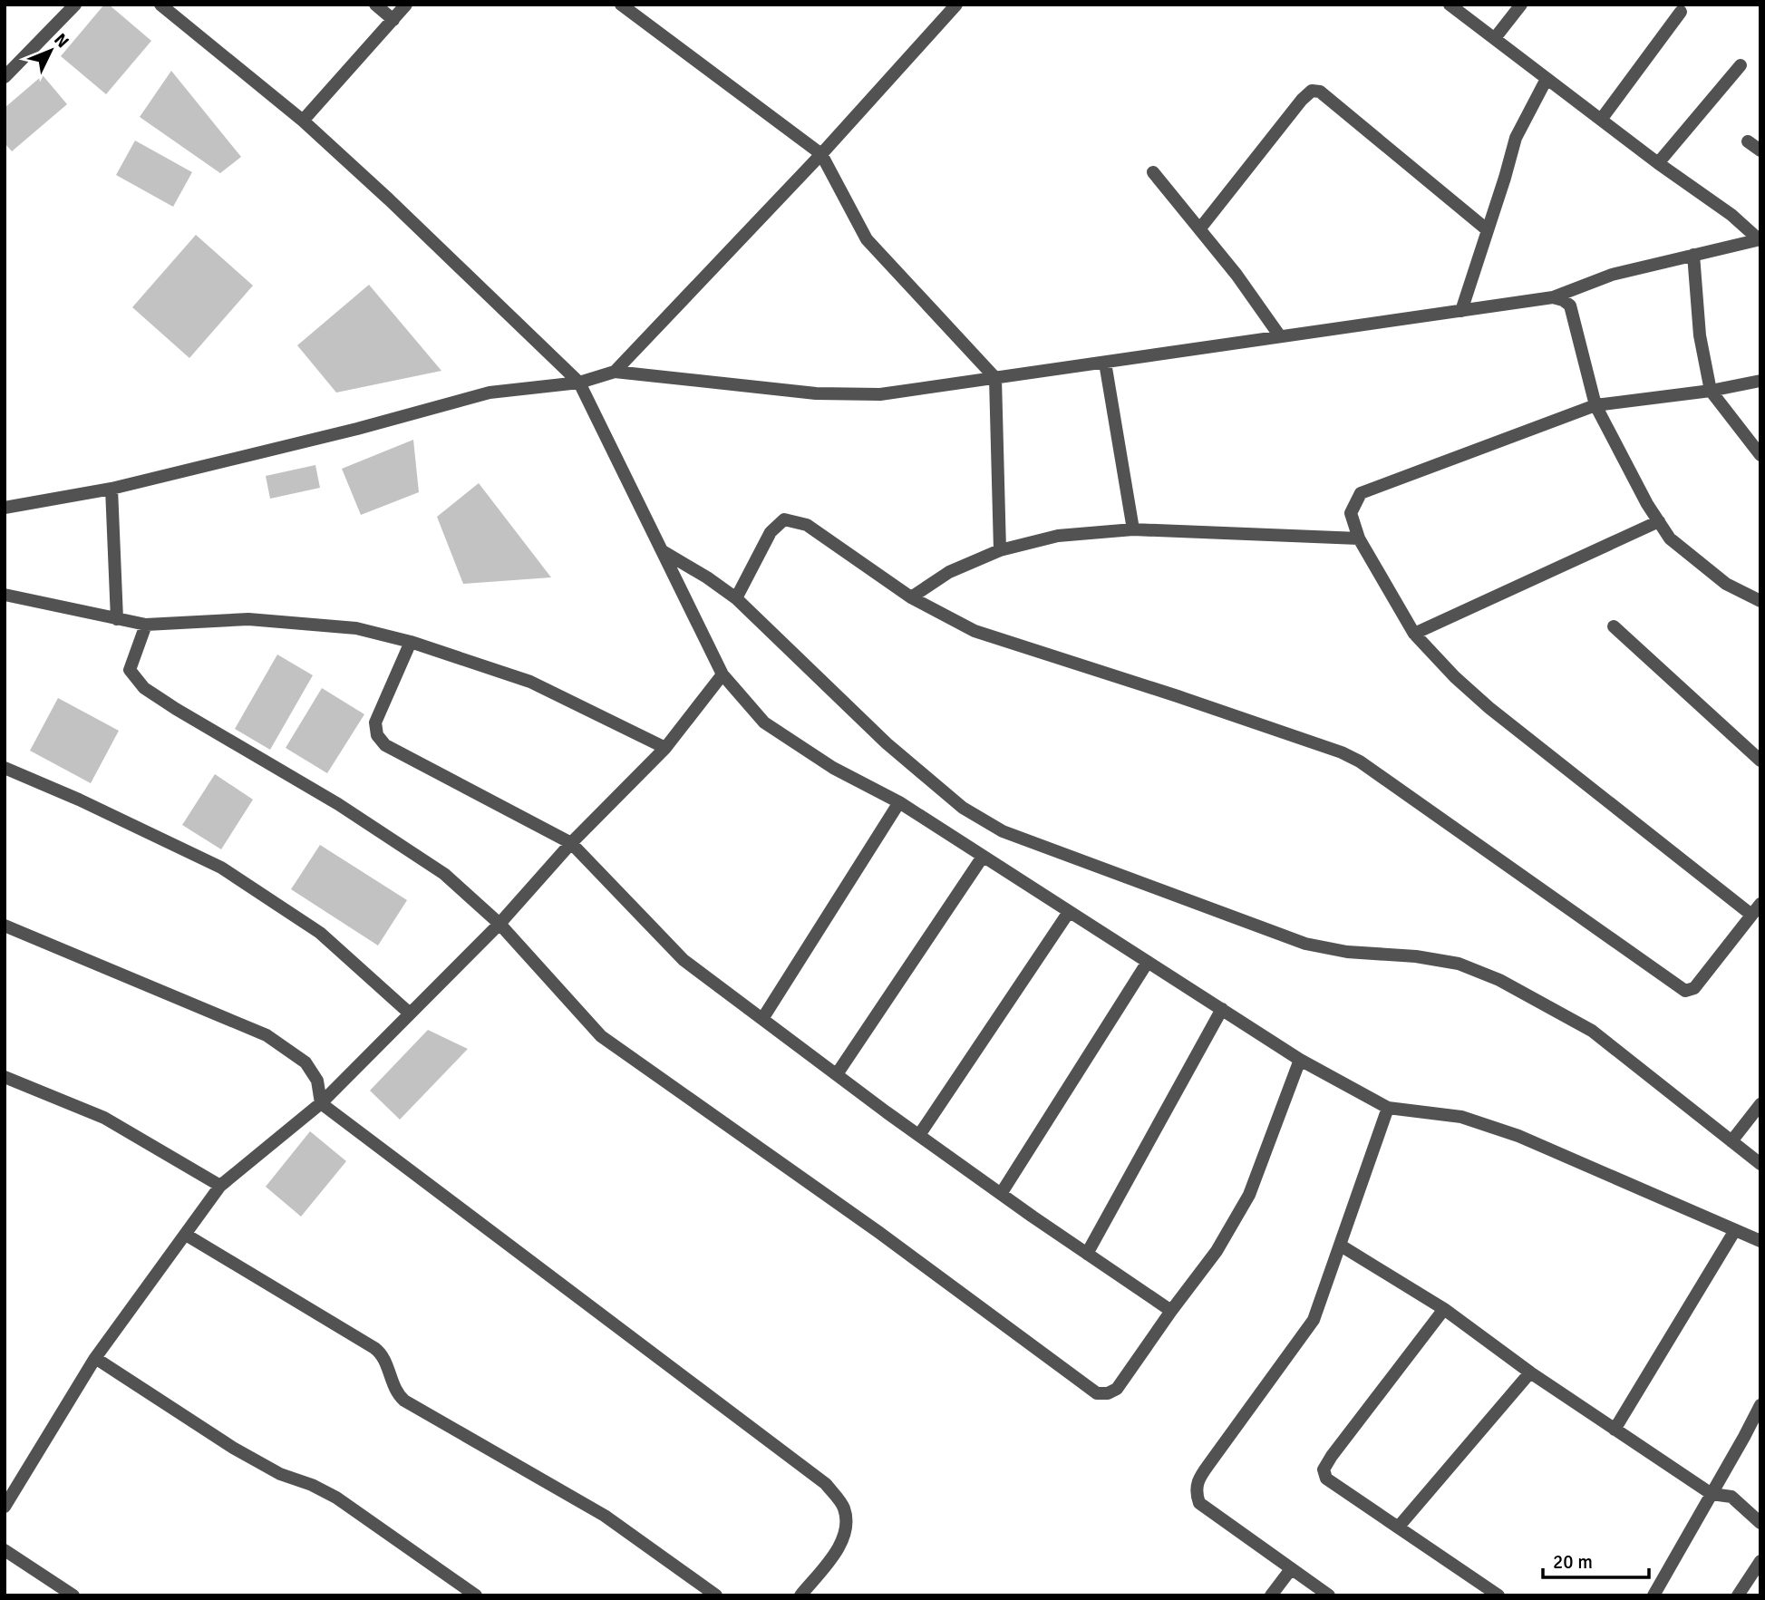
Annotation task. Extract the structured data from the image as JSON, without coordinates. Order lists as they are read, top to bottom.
{
  "scale_bar": "20 m",
  "north": "top right"
}
